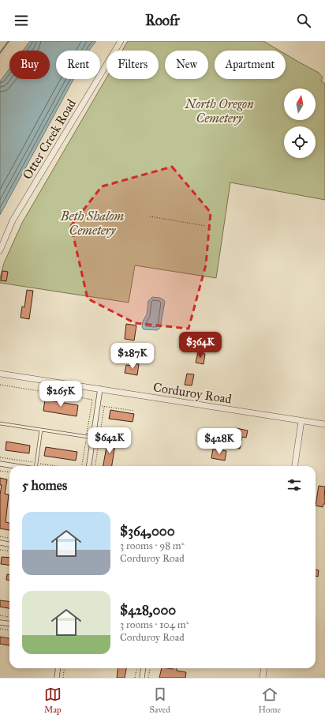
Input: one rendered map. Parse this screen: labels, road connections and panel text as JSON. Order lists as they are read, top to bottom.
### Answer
{
  "streets": {
    "street": ["Otter Creek Road", "Corduroy Road"]
  },
  "parks": ["North Oregon Cemetery", "Beth Shalom Cemetery"],
  "north": "top",
  "page": {
    "header": "Roofr",
    "chip": [
      "Buy",
      "Rent",
      "Filters",
      "New",
      "Apartment"
    ],
    "price": [
      "$364K",
      "$287K",
      "$265K",
      "$642K",
      "$428K"
    ],
    "heading": "5 homes",
    "list": [
      {
        "name": "$364,000",
        "note": "3 rooms · 98 m² · Corduroy Road"
      },
      {
        "name": "$428,000",
        "note": "3 rooms · 104 m² · Corduroy Road"
      }
    ],
    "tabs": ["Map", "Saved", "Home"]
  }
}
